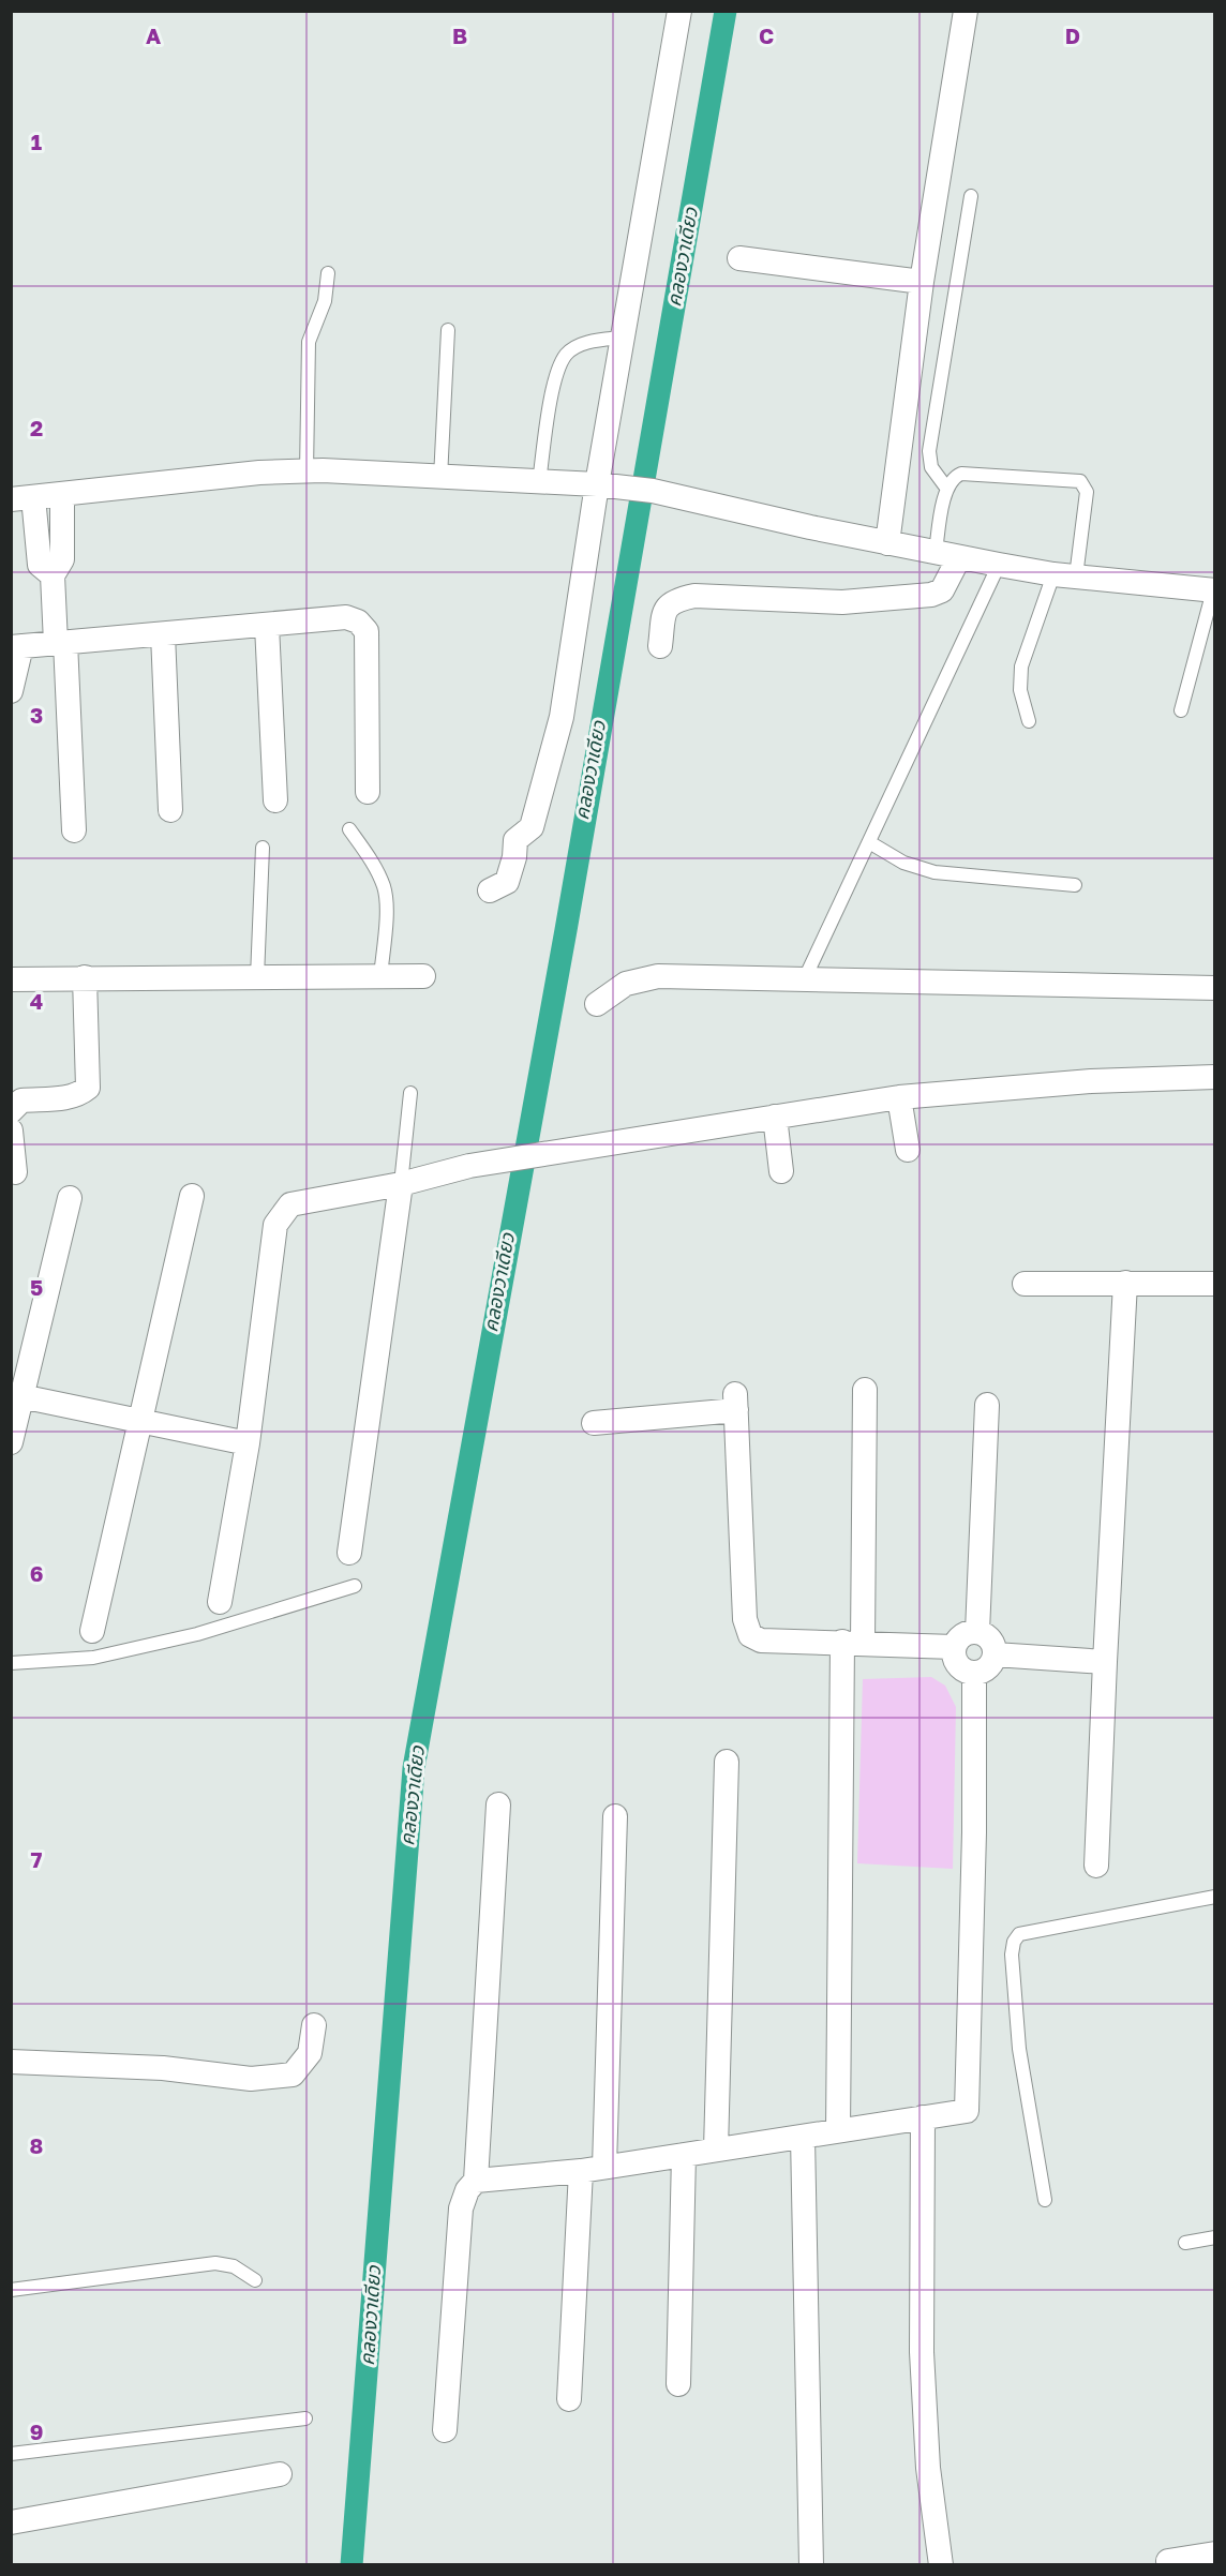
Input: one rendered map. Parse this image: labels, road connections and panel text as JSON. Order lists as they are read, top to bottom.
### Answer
{
  "water": ["คลองวาเดียว"],
  "grid": {
    "columns": [
      "A",
      "B",
      "C",
      "D"
    ],
    "rows": [
      "1",
      "2",
      "3",
      "4",
      "5",
      "6",
      "7",
      "8",
      "9"
    ]
  }
}
